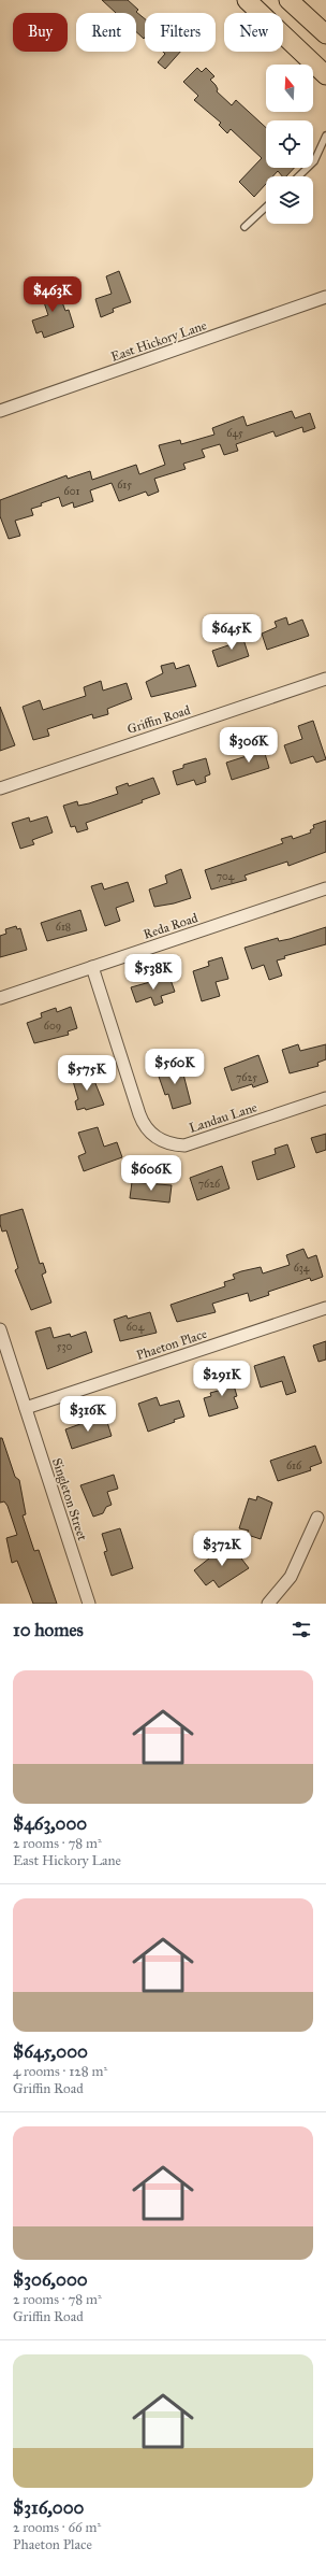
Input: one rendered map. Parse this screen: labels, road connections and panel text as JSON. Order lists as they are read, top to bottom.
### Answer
{
  "streets": {
    "street": [
      "East Hickory Lane",
      "Griffin Road",
      "Reda Road",
      "Landau Lane",
      "Phaeton Place",
      "Singleton Street"
    ]
  },
  "crossings": [
    ["Reda Road", "Landau Lane"],
    ["Phaeton Place", "Singleton Street"]
  ],
  "house_numbers": [
    "645",
    "615",
    "601",
    "704",
    "618",
    "609",
    "7625",
    "7626",
    "634",
    "604",
    "530",
    "616"
  ],
  "north": "top",
  "page": {
    "chip": [
      "Buy",
      "Rent",
      "Filters",
      "New"
    ],
    "price": [
      "$463K",
      "$645K",
      "$306K",
      "$538K",
      "$560K",
      "$575K",
      "$606K",
      "$291K",
      "$316K",
      "$372K"
    ],
    "heading": "10 homes",
    "list": [
      {
        "name": "$463,000",
        "note": "2 rooms · 78 m² · East Hickory Lane"
      },
      {
        "name": "$645,000",
        "note": "4 rooms · 128 m² · Griffin Road"
      },
      {
        "name": "$306,000",
        "note": "2 rooms · 78 m² · Griffin Road"
      },
      {
        "name": "$316,000",
        "note": "2 rooms · 66 m² · Phaeton Place"
      }
    ]
  }
}
